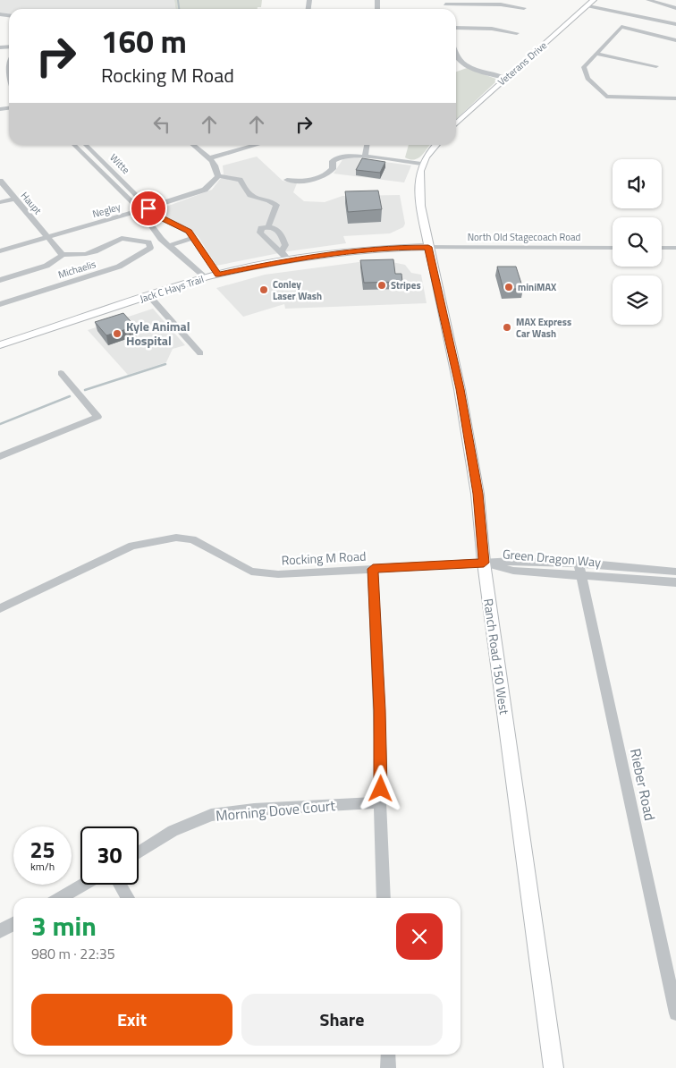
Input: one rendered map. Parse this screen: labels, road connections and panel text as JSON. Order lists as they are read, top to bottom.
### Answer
{
  "streets": {
    "main road": ["Veterans Drive", "Jack C Hays Trail", "Ranch Road 150 West"],
    "street": [
      "Witte",
      "Haupt",
      "Negley",
      "North Old Stagecoach Road",
      "Michaelis",
      "Rocking M Road",
      "Green Dragon Way",
      "Rieber Road",
      "Morning Dove Court"
    ]
  },
  "crossings": [
    ["Witte", "Negley"],
    ["Witte", "Michaelis"],
    ["Witte", "Jack C Hays Trail"],
    ["Haupt", "Negley"],
    ["Haupt", "Michaelis"],
    ["North Old Stagecoach Road", "Jack C Hays Trail"],
    ["North Old Stagecoach Road", "Ranch Road 150 West"],
    ["Jack C Hays Trail", "Ranch Road 150 West"],
    ["Rocking M Road", "Green Dragon Way"],
    ["Rocking M Road", "Ranch Road 150 West"],
    ["Green Dragon Way", "Ranch Road 150 West"],
    ["Green Dragon Way", "Rieber Road"]
  ],
  "places": [
    "Stripes",
    "miniMAX",
    "Conley Laser Wash",
    "MAX Express Car Wash",
    "Kyle Animal Hospital"
  ],
  "page": {
    "turn": ["160 m", "Rocking M Road"],
    "speed": "25 km/h",
    "limit": "30",
    "heading": ["3 min", "980 m · 22:35"],
    "buttons": ["Exit", "Share"]
  }
}
